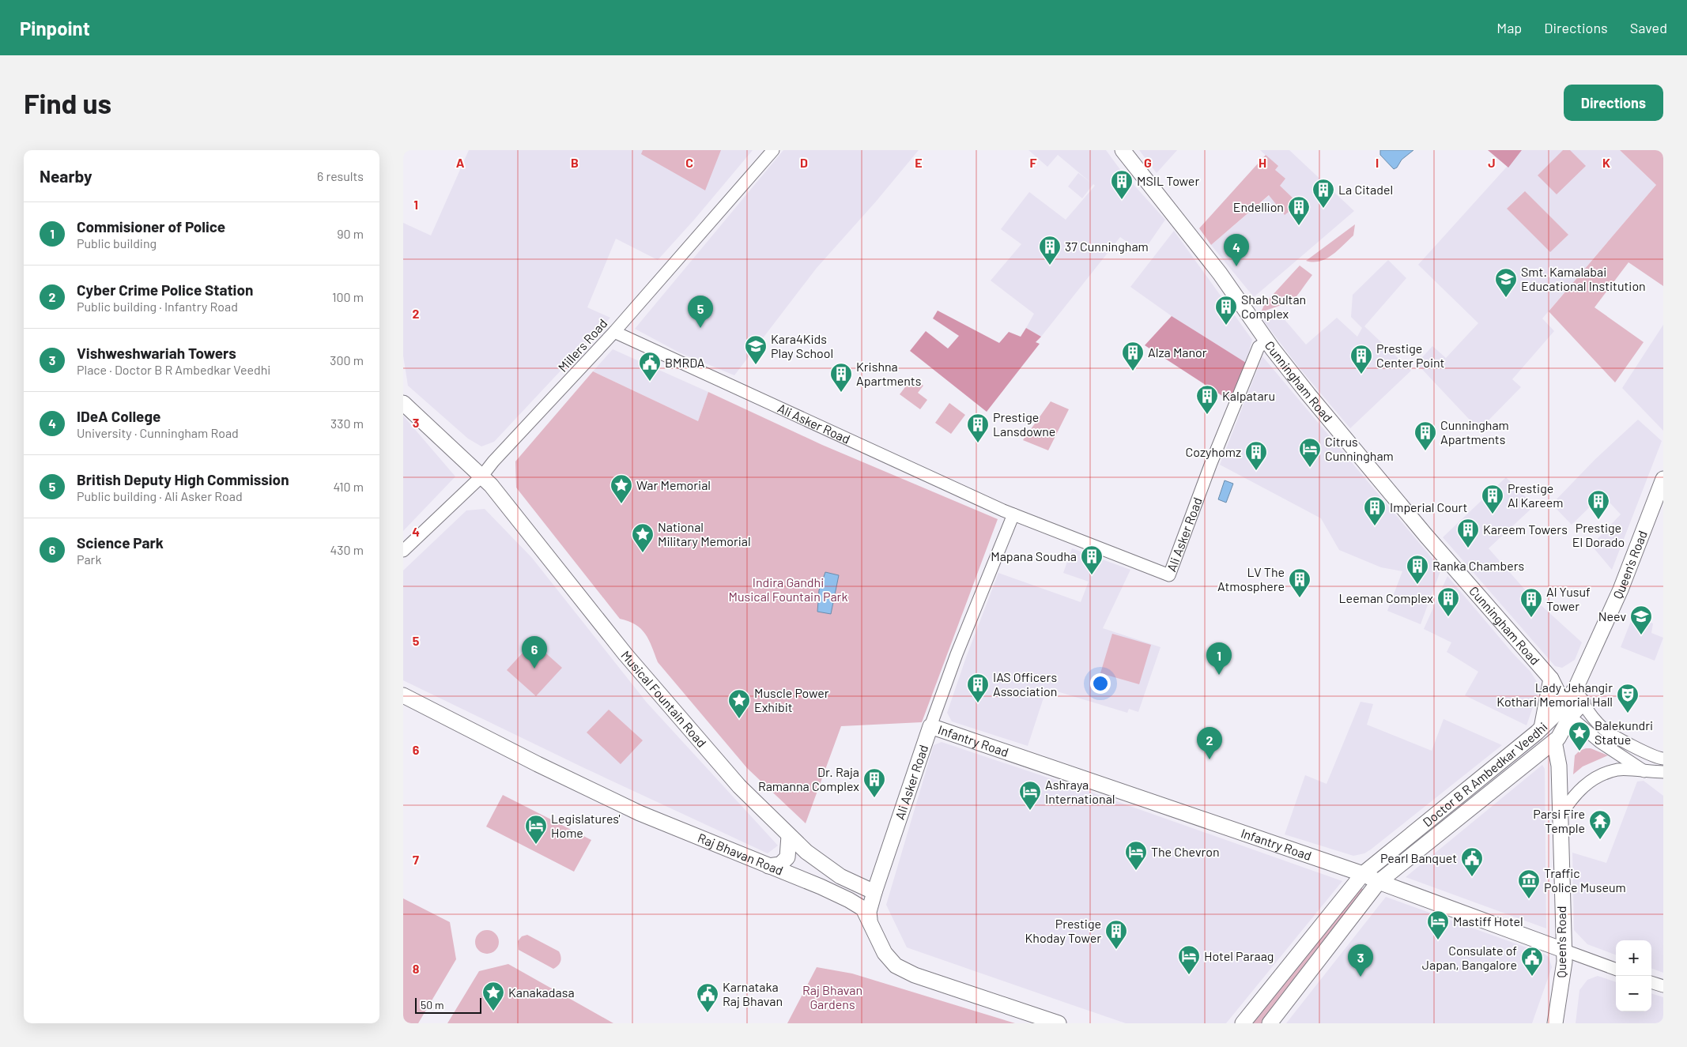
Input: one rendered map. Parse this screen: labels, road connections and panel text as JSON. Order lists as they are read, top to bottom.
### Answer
{
  "streets": {
    "main road": [
      "Cunningham Road",
      "Ali Asker Road",
      "Queen's Road",
      "Musical Fountain Road",
      "Infantry Road",
      "Doctor B R Ambedkar Veedhi",
      "Raj Bhavan Road"
    ],
    "street": ["Millers Road"]
  },
  "crossings": [
    ["Millers Road", "Ali Asker Road"],
    ["Millers Road", "Musical Fountain Road"],
    ["Cunningham Road", "Ali Asker Road"],
    ["Cunningham Road", "Doctor B R Ambedkar Veedhi"],
    ["Ali Asker Road", "Musical Fountain Road"],
    ["Ali Asker Road", "Infantry Road"],
    ["Ali Asker Road", "Raj Bhavan Road"],
    ["Queen's Road", "Infantry Road"],
    ["Queen's Road", "Doctor B R Ambedkar Veedhi"],
    ["Infantry Road", "Doctor B R Ambedkar Veedhi"]
  ],
  "parks": ["Indira Gandhi Musical Fountain Park", "Raj Bhavan Gardens"],
  "places": {
    "building": [
      "MSIL Tower",
      "La Citadel",
      "Endellion",
      "37 Cunningham",
      "Shah Sultan Complex",
      "Alza Manor",
      "Prestige Center Point",
      "Krishna Apartments",
      "Kalpataru",
      "Prestige Lansdowne",
      "Cunningham Apartments",
      "Cozyhomz",
      "Prestige Al Kareem",
      "Prestige El Dorado",
      "Imperial Court",
      "Kareem Towers",
      "Mapana Soudha",
      "Ranka Chambers",
      "LV The Atmosphere",
      "Leeman Complex",
      "Al Yusuf Tower",
      "IAS Officers Association",
      "Dr. Raja Ramanna Complex",
      "Prestige Khoday Tower"
    ],
    "school or university": ["Smt. Kamalabai Educational Institution", "Kara4Kids Play School", "Neev"],
    "public building": [
      "BMRDA",
      "Pearl Banquet",
      "Consulate of Japan, Bangalore",
      "Karnataka Raj Bhavan"
    ],
    "hotel": [
      "Citrus Cunningham",
      "Ashraya International",
      "Legislatures' Home",
      "The Chevron",
      "Mastiff Hotel",
      "Hotel Paraag"
    ],
    "place": [
      "War Memorial",
      "National Military Memorial",
      "Muscle Power Exhibit",
      "Balekundri Statue",
      "Kanakadasa"
    ],
    "theatre": ["Lady Jehangir Kothari Memorial Hall"],
    "temple": ["Parsi Fire Temple"],
    "museum": ["Traffic Police Museum"]
  },
  "scale_bar": "50 m",
  "page": {
    "header": "Pinpoint",
    "nav": ["Map", "Directions", "Saved"],
    "buttons": "Directions",
    "title": "Find us",
    "heading": ["Nearby", "6 results"],
    "list": [
      {
        "mark": "1",
        "name": "Commisioner of Police",
        "note": "Public building",
        "value": "90 m"
      },
      {
        "mark": "2",
        "name": "Cyber Crime Police Station",
        "note": "Public building · Infantry Road",
        "value": "100 m"
      },
      {
        "mark": "3",
        "name": "Vishweshwariah Towers",
        "note": "Place · Doctor B R Ambedkar Veedhi",
        "value": "300 m"
      },
      {
        "mark": "4",
        "name": "IDeA College",
        "note": "University · Cunningham Road",
        "value": "330 m"
      },
      {
        "mark": "5",
        "name": "British Deputy High Commission",
        "note": "Public building · Ali Asker Road",
        "value": "410 m"
      },
      {
        "mark": "6",
        "name": "Science Park",
        "note": "Park",
        "value": "430 m"
      }
    ],
    "pins": [
      "4",
      "5",
      "6",
      "1",
      "2",
      "3"
    ],
    "map_buttons": ["+", "−"],
    "scale": "50 m"
  },
  "grid": {
    "columns": [
      "A",
      "B",
      "C",
      "D",
      "E",
      "F",
      "G",
      "H",
      "I",
      "J",
      "K"
    ],
    "rows": [
      "1",
      "2",
      "3",
      "4",
      "5",
      "6",
      "7",
      "8"
    ]
  }
}
